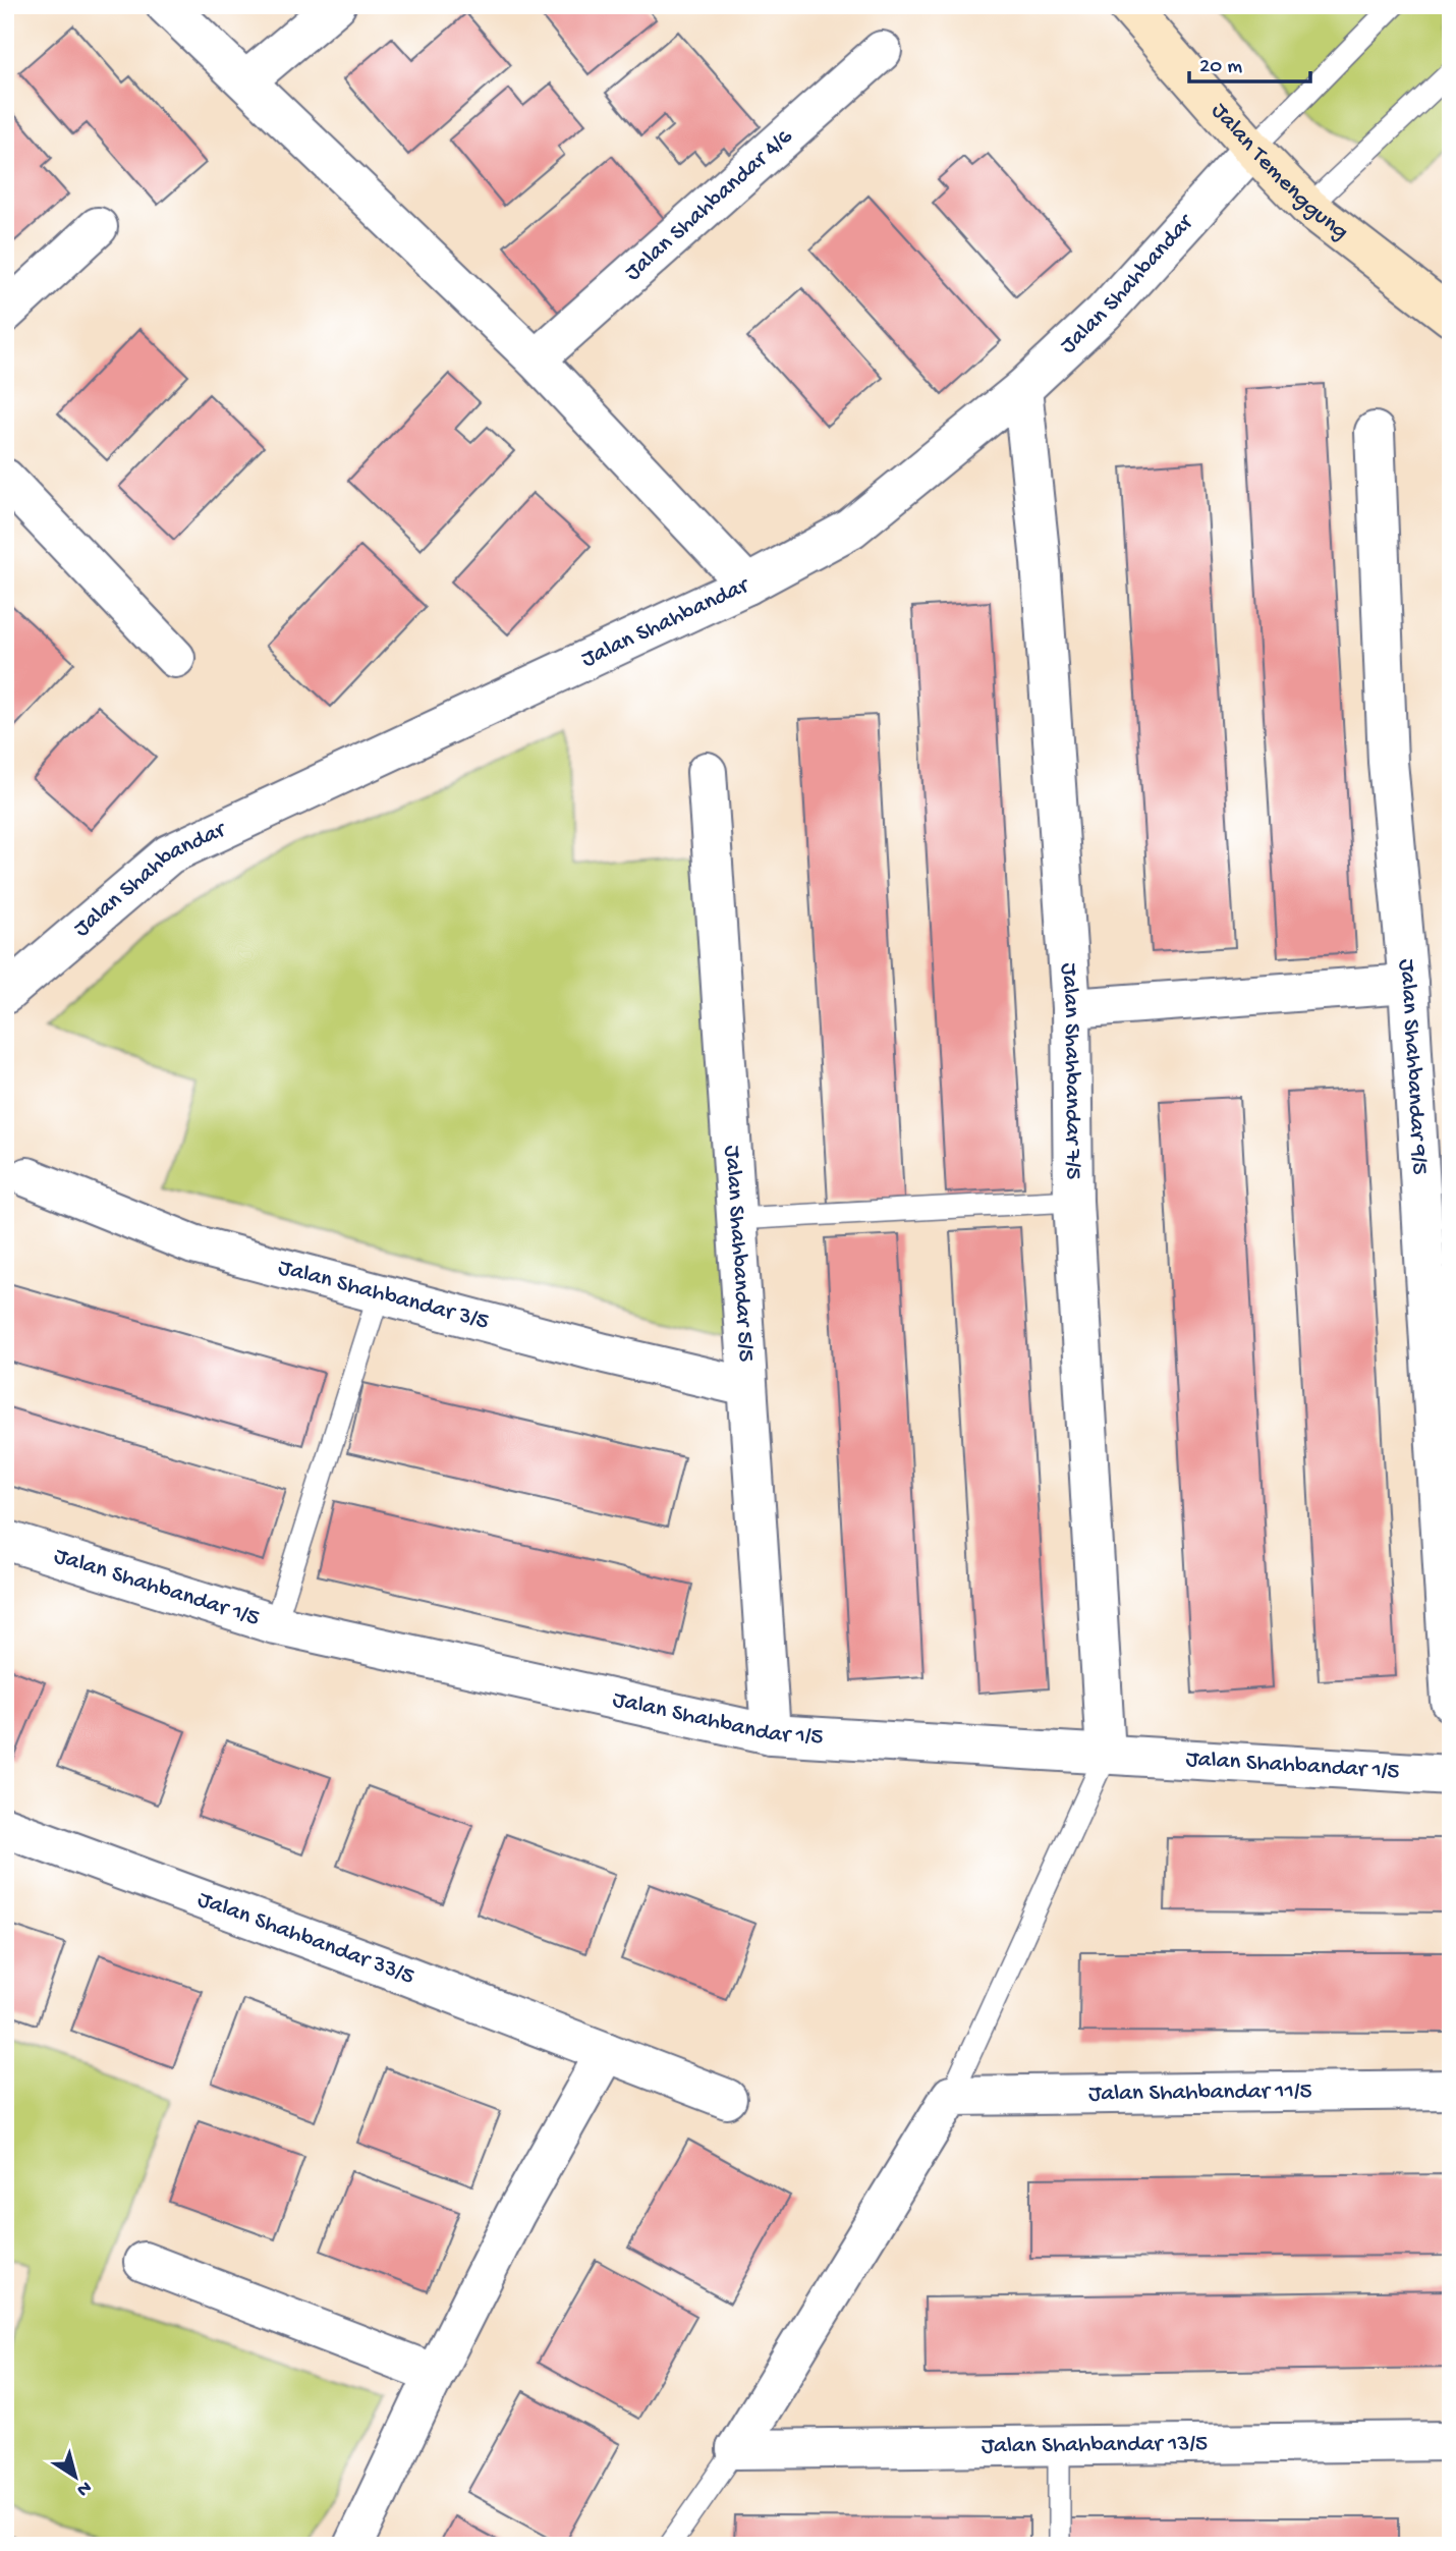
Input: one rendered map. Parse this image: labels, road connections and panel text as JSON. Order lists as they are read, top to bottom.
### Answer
{
  "streets": {
    "street": [
      "Jalan Temenggung",
      "Jalan Shahbandar 4/6",
      "Jalan Shahbandar",
      "Jalan Shahbandar 9/5",
      "Jalan Shahbandar 7/5",
      "Jalan Shahbandar 5/5",
      "Jalan Shahbandar 3/5",
      "Jalan Shahbandar 1/5",
      "Jalan Shahbandar 33/5",
      "Jalan Shahbandar 11/5",
      "Jalan Shahbandar 13/5"
    ]
  },
  "crossings": [
    ["Jalan Temenggung", "Jalan Shahbandar"],
    ["Jalan Shahbandar", "Jalan Shahbandar 7/5"],
    ["Jalan Shahbandar 7/5", "Jalan Shahbandar 1/5"],
    ["Jalan Shahbandar 5/5", "Jalan Shahbandar 3/5"],
    ["Jalan Shahbandar 5/5", "Jalan Shahbandar 1/5"]
  ],
  "scale_bar": "20 m",
  "north": "bottom right"
}
